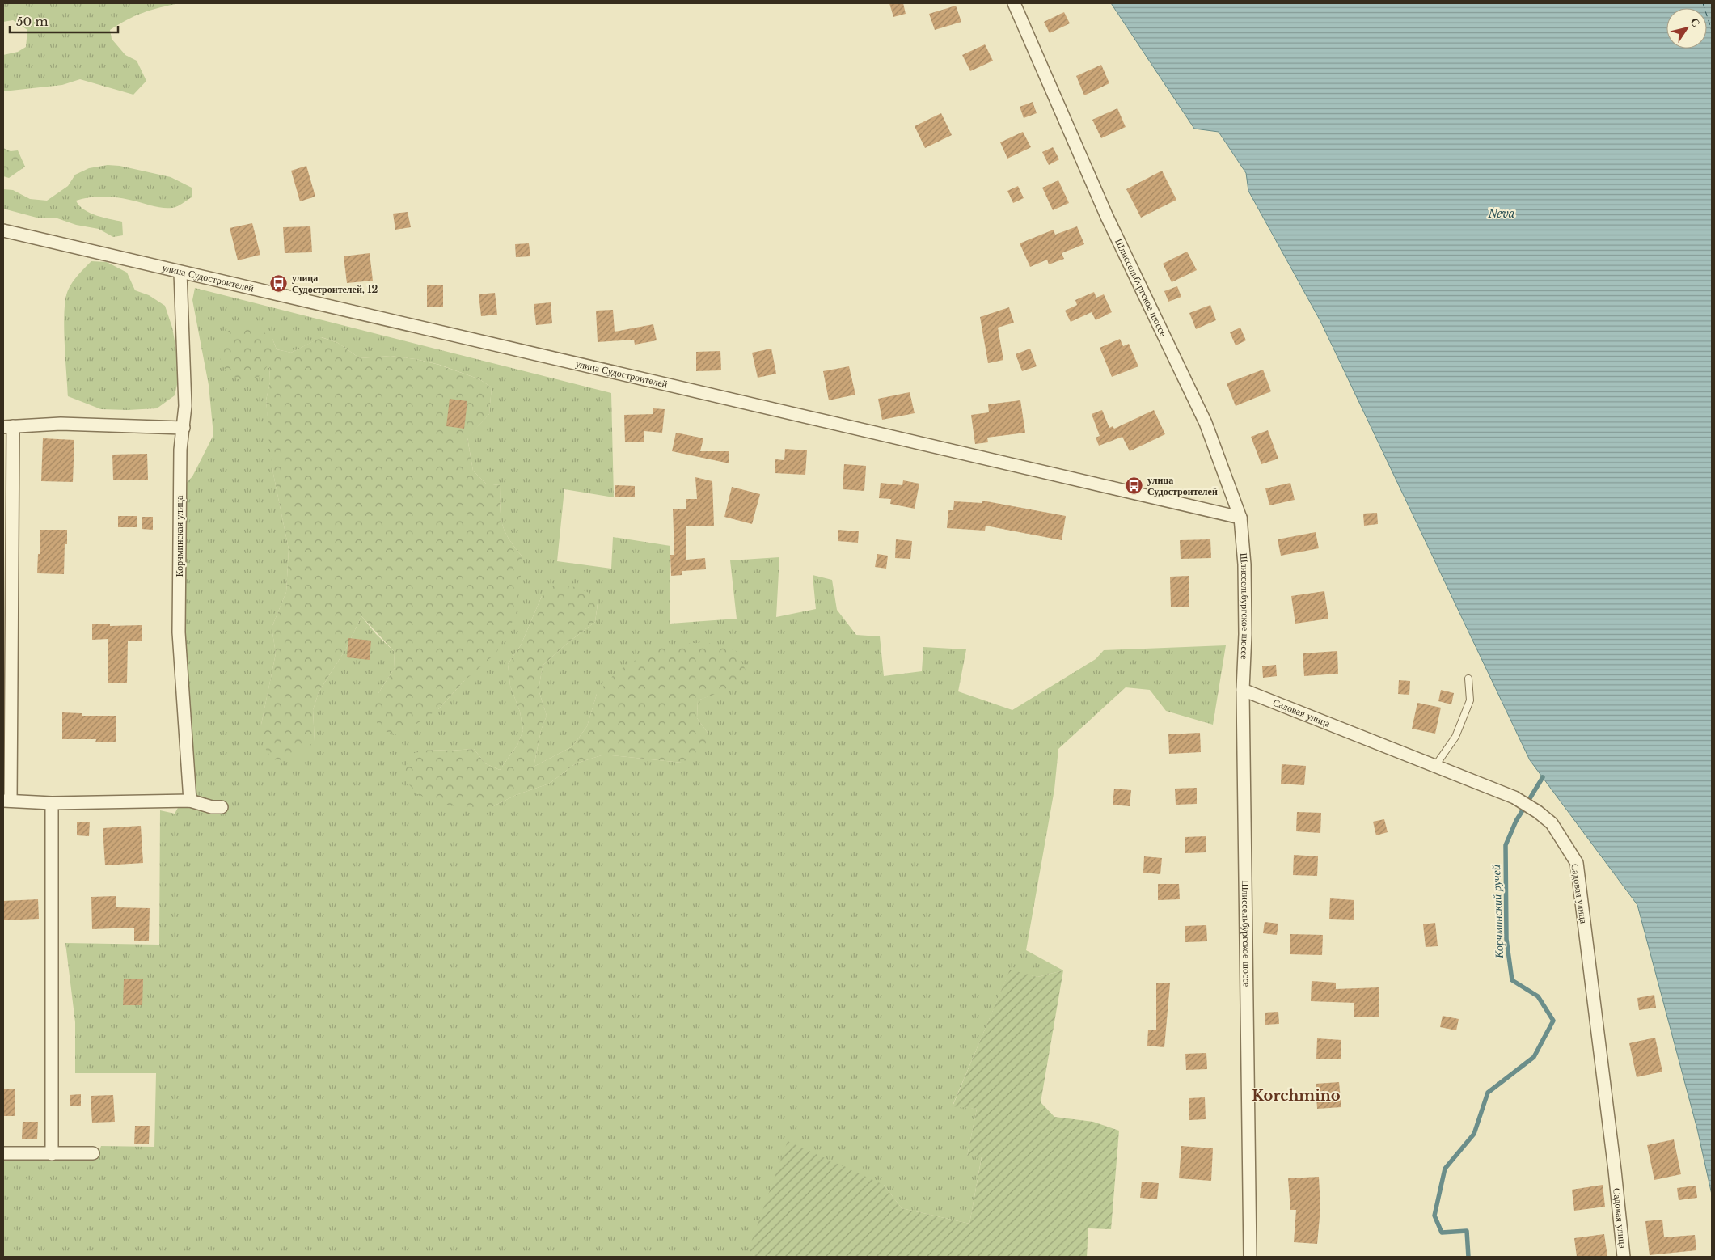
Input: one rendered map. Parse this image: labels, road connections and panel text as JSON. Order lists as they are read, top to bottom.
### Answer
{
  "streets": {
    "street": [
      "улица Судостроителей",
      "Шлиссельбургское шоссе",
      "Корчминская улица",
      "Садовая улица"
    ]
  },
  "crossings": [
    ["улица Судостроителей", "Шлиссельбургское шоссе"],
    ["улица Судостроителей", "Корчминская улица"],
    ["Шлиссельбургское шоссе", "Садовая улица"]
  ],
  "districts": ["Korchmino"],
  "water": ["Neva", "Корчминский ручей"],
  "places": {
    "bus stop": ["улица Судостроителей, 12", "улица Судостроителей"]
  },
  "scale_bar": "50 m",
  "north": "top right"
}
